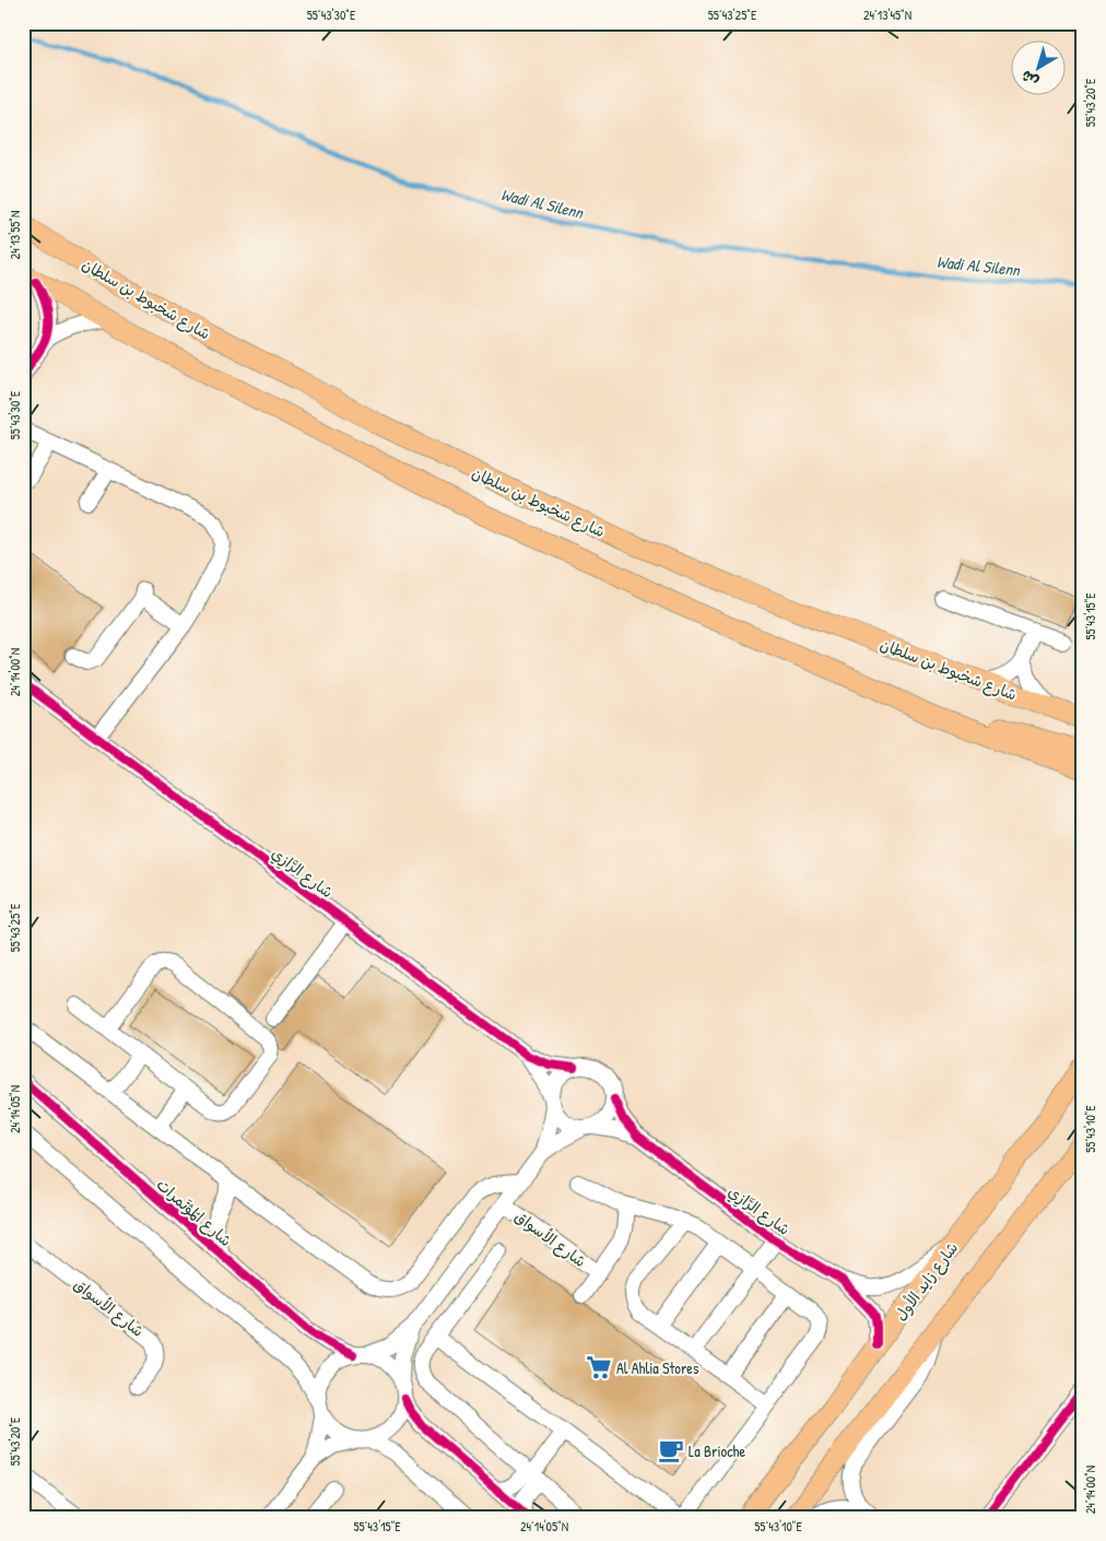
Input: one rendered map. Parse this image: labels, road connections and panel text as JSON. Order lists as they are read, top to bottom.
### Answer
{
  "streets": {
    "main road": ["شارع شخبوط بن سلطان", "شارع زايد الأول"],
    "street": ["شارع الرَّازِي", "شارع المُؤتَمرات", "شارع الأسواق"]
  },
  "crossings": [
    ["شارع الرَّازِي", "شارع الأسواق"],
    ["شارع الرَّازِي", "شارع زايد الأول"],
    ["شارع المُؤتَمرات", "شارع الأسواق"]
  ],
  "water": ["Wadi Al Silenn"],
  "places": {
    "supermarket": ["Al Ahlia Stores"],
    "cafe": ["La Brioche"]
  },
  "north": "bottom left",
  "coordinates": [
    "55°43'30\"E",
    "55°43'25\"E",
    "24°13'45\"N",
    "55°43'20\"E",
    "24°13'55\"N",
    "55°43'15\"E",
    "24°14'00\"N",
    "24°14'05\"N",
    "55°43'10\"E"
  ]
}
